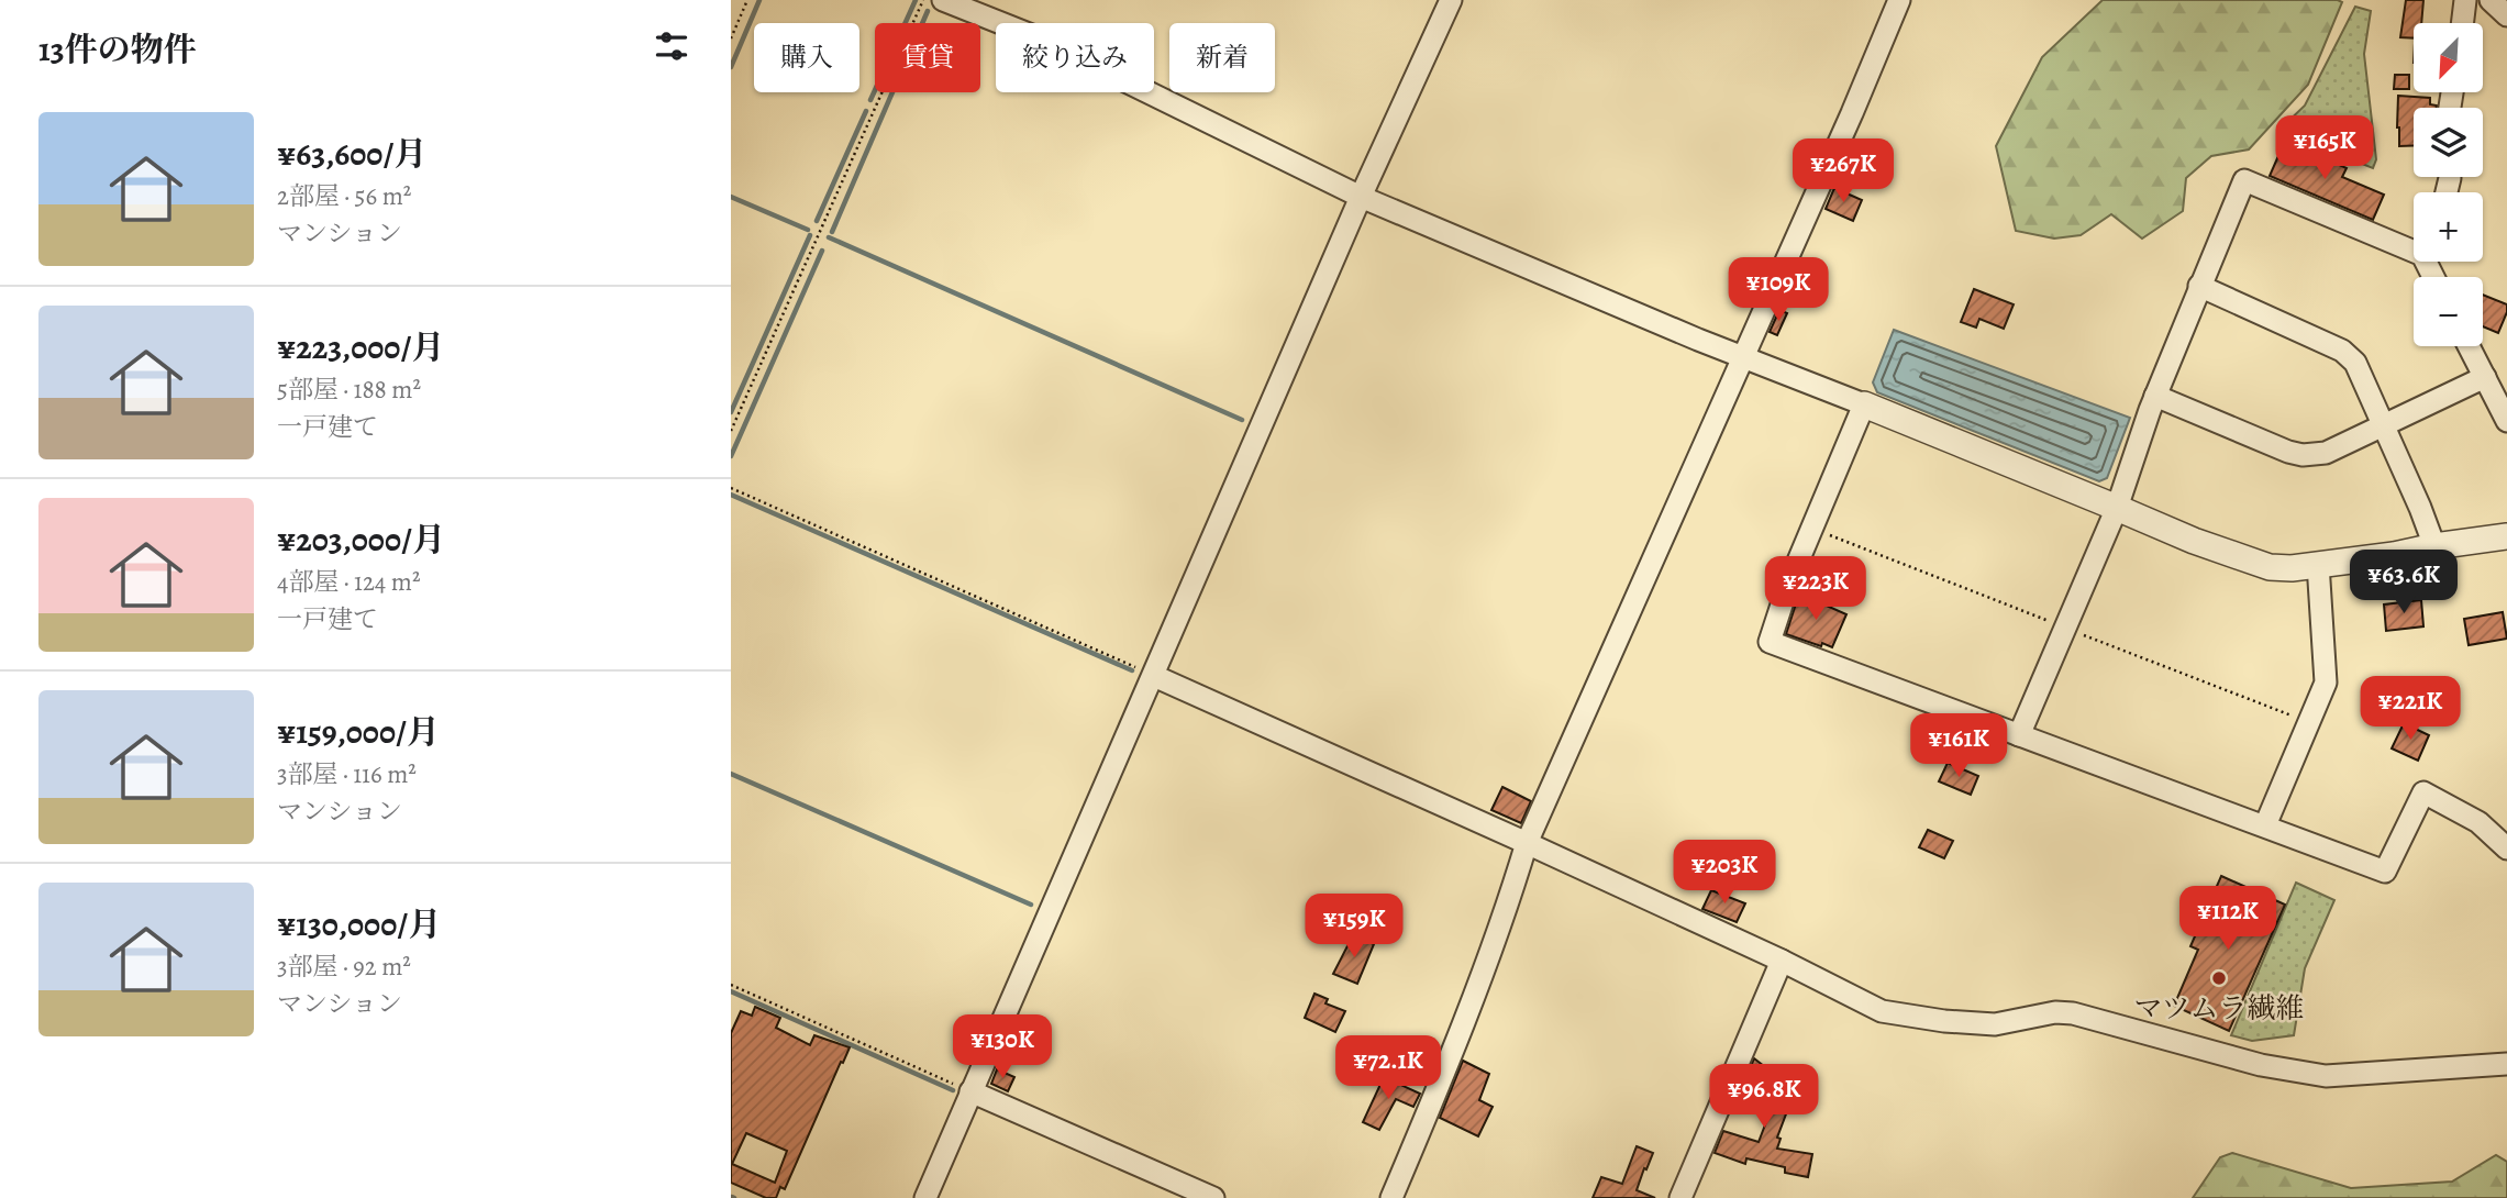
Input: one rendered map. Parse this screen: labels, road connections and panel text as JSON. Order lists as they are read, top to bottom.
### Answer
{
  "places": ["マツムラ繊維"],
  "north": "bottom left",
  "page": {
    "heading": "13件の物件",
    "map_buttons": ["+", "−"],
    "chip": [
      "購入",
      "賃貸",
      "絞り込み",
      "新着"
    ],
    "list": [
      {
        "name": "¥63,600/月",
        "note": "2部屋 · 56 m² · マンション"
      },
      {
        "name": "¥223,000/月",
        "note": "5部屋 · 188 m² · 一戸建て"
      },
      {
        "name": "¥203,000/月",
        "note": "4部屋 · 124 m² · 一戸建て"
      },
      {
        "name": "¥159,000/月",
        "note": "3部屋 · 116 m² · マンション"
      },
      {
        "name": "¥130,000/月",
        "note": "3部屋 · 92 m² · マンション"
      }
    ],
    "price": [
      "¥165K",
      "¥267K",
      "¥109K",
      "¥63.6K",
      "¥223K",
      "¥221K",
      "¥161K",
      "¥203K",
      "¥112K",
      "¥159K",
      "¥130K",
      "¥72.1K",
      "¥96.8K"
    ]
  }
}
